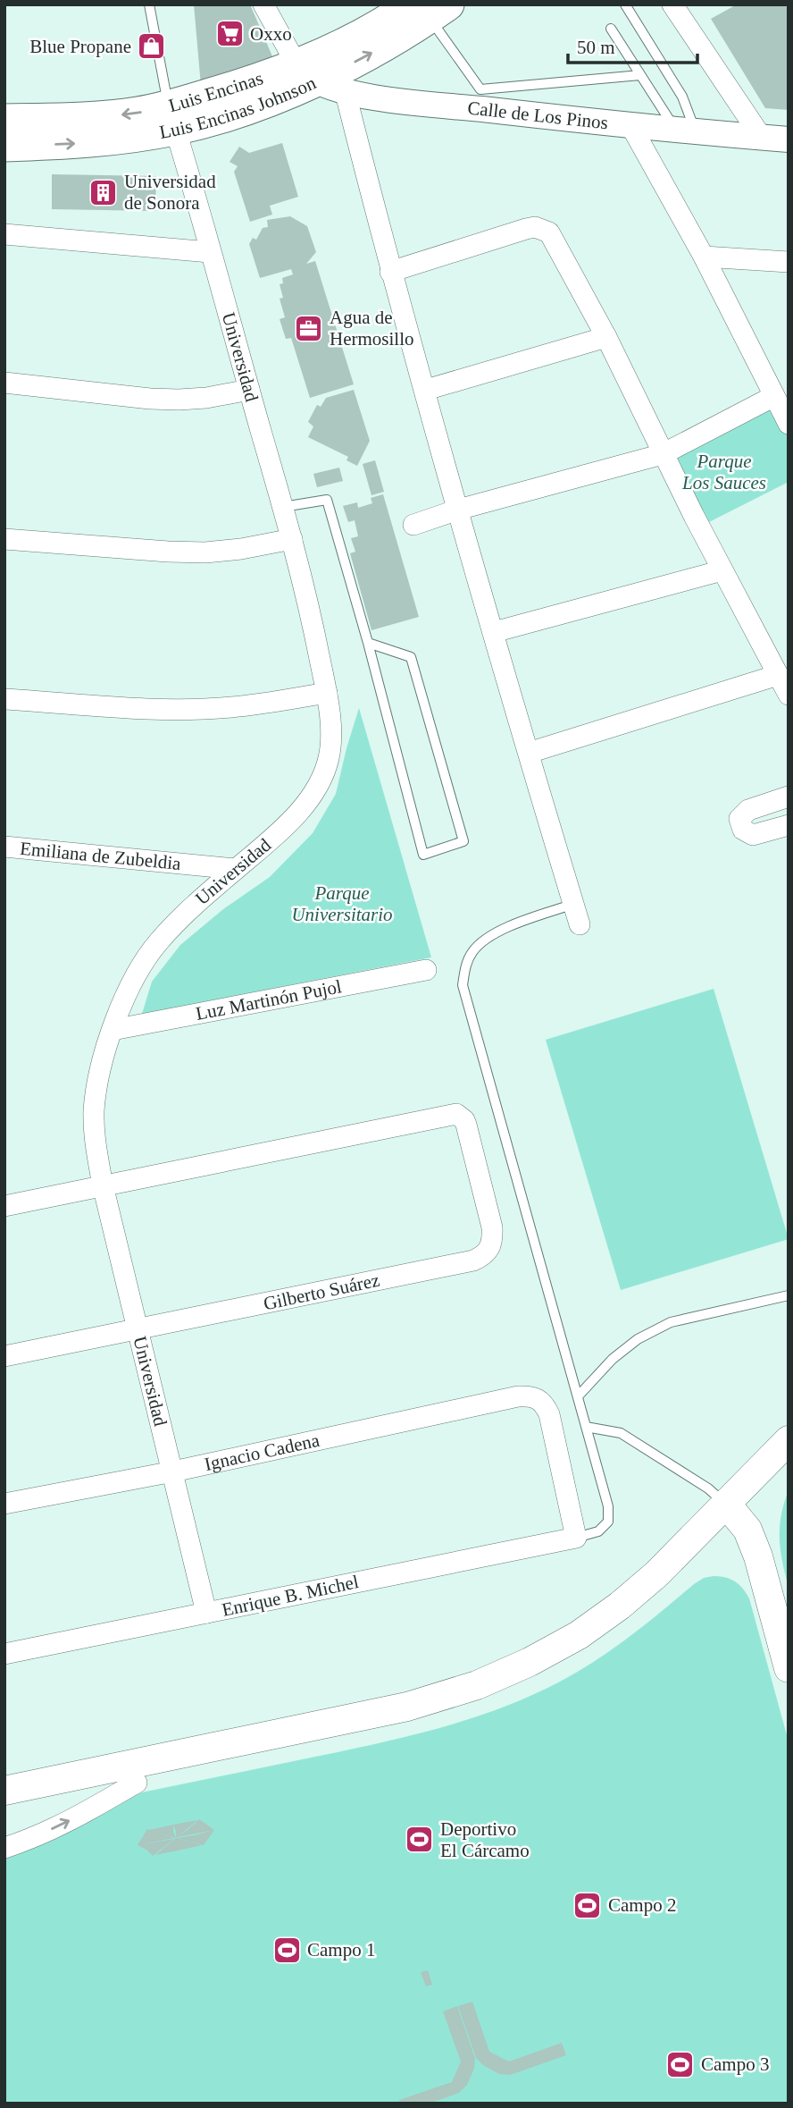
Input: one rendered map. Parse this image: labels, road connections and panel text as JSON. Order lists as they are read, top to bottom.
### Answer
{
  "streets": {
    "main road": ["Luis Encinas", "Luis Encinas Johnson"],
    "street": [
      "Calle de Los Pinos",
      "Universidad",
      "Emiliana de Zubeldia",
      "Luz Martinón Pujol",
      "Gilberto Suárez",
      "Ignacio Cadena",
      "Enrique B. Michel"
    ]
  },
  "crossings": [
    ["Luis Encinas", "Luis Encinas Johnson"],
    ["Luis Encinas", "Universidad"],
    ["Luis Encinas Johnson", "Calle de Los Pinos"],
    ["Luis Encinas Johnson", "Universidad"],
    ["Universidad", "Emiliana de Zubeldia"],
    ["Universidad", "Luz Martinón Pujol"],
    ["Universidad", "Gilberto Suárez"],
    ["Universidad", "Ignacio Cadena"],
    ["Universidad", "Enrique B. Michel"],
    ["Ignacio Cadena", "Enrique B. Michel"]
  ],
  "one_way": ["Luis Encinas", "Luis Encinas Johnson"],
  "parks": ["Parque Los Sauces", "Parque Universitario"],
  "places": {
    "supermarket": ["Oxxo"],
    "shop": ["Blue Propane"],
    "building": ["Universidad de Sonora"],
    "office": ["Agua de Hermosillo"],
    "sports": [
      "Deportivo El Cárcamo",
      "Campo 2",
      "Campo 1",
      "Campo 3"
    ]
  },
  "scale_bar": "50 m"
}
